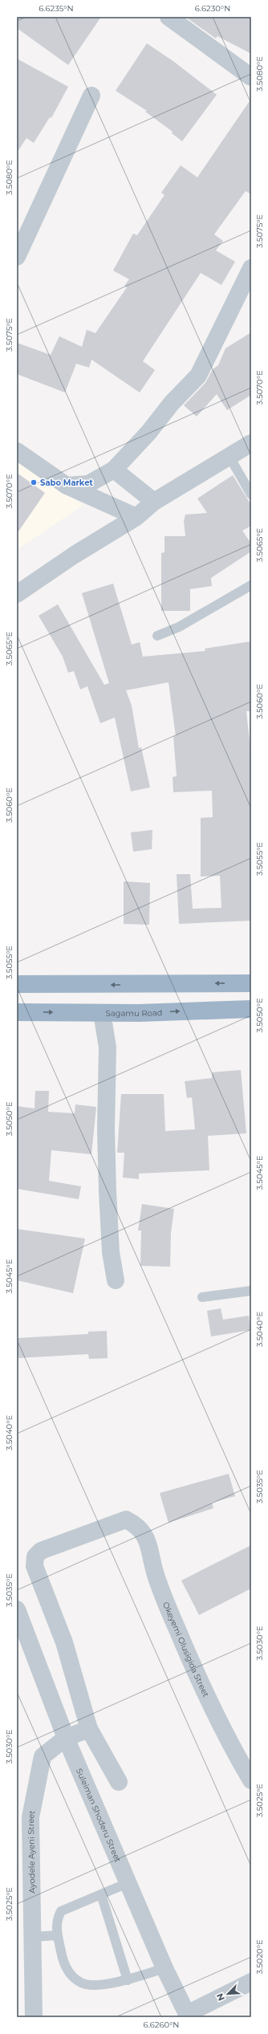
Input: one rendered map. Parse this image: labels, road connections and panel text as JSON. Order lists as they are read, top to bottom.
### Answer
{
  "streets": {
    "highway": ["Sagamu Road"],
    "street": ["Okeyemi Olusigida Street", "Suleiman Shoderu Street", "Ayodele Ayeni Street"]
  },
  "crossings": [
    ["Okeyemi Olusigida Street", "Ayodele Ayeni Street"],
    ["Suleiman Shoderu Street", "Ayodele Ayeni Street"]
  ],
  "places": ["Sabo Market"],
  "north": "bottom left",
  "coordinates": [
    "6.6235°N",
    "6.6230°N",
    "3.5080°E",
    "3.5075°E",
    "3.5070°E",
    "3.5065°E",
    "3.5060°E",
    "3.5055°E",
    "3.5050°E",
    "3.5045°E",
    "3.5040°E",
    "3.5035°E",
    "3.5030°E",
    "3.5025°E",
    "3.5020°E",
    "6.6260°N"
  ]
}
